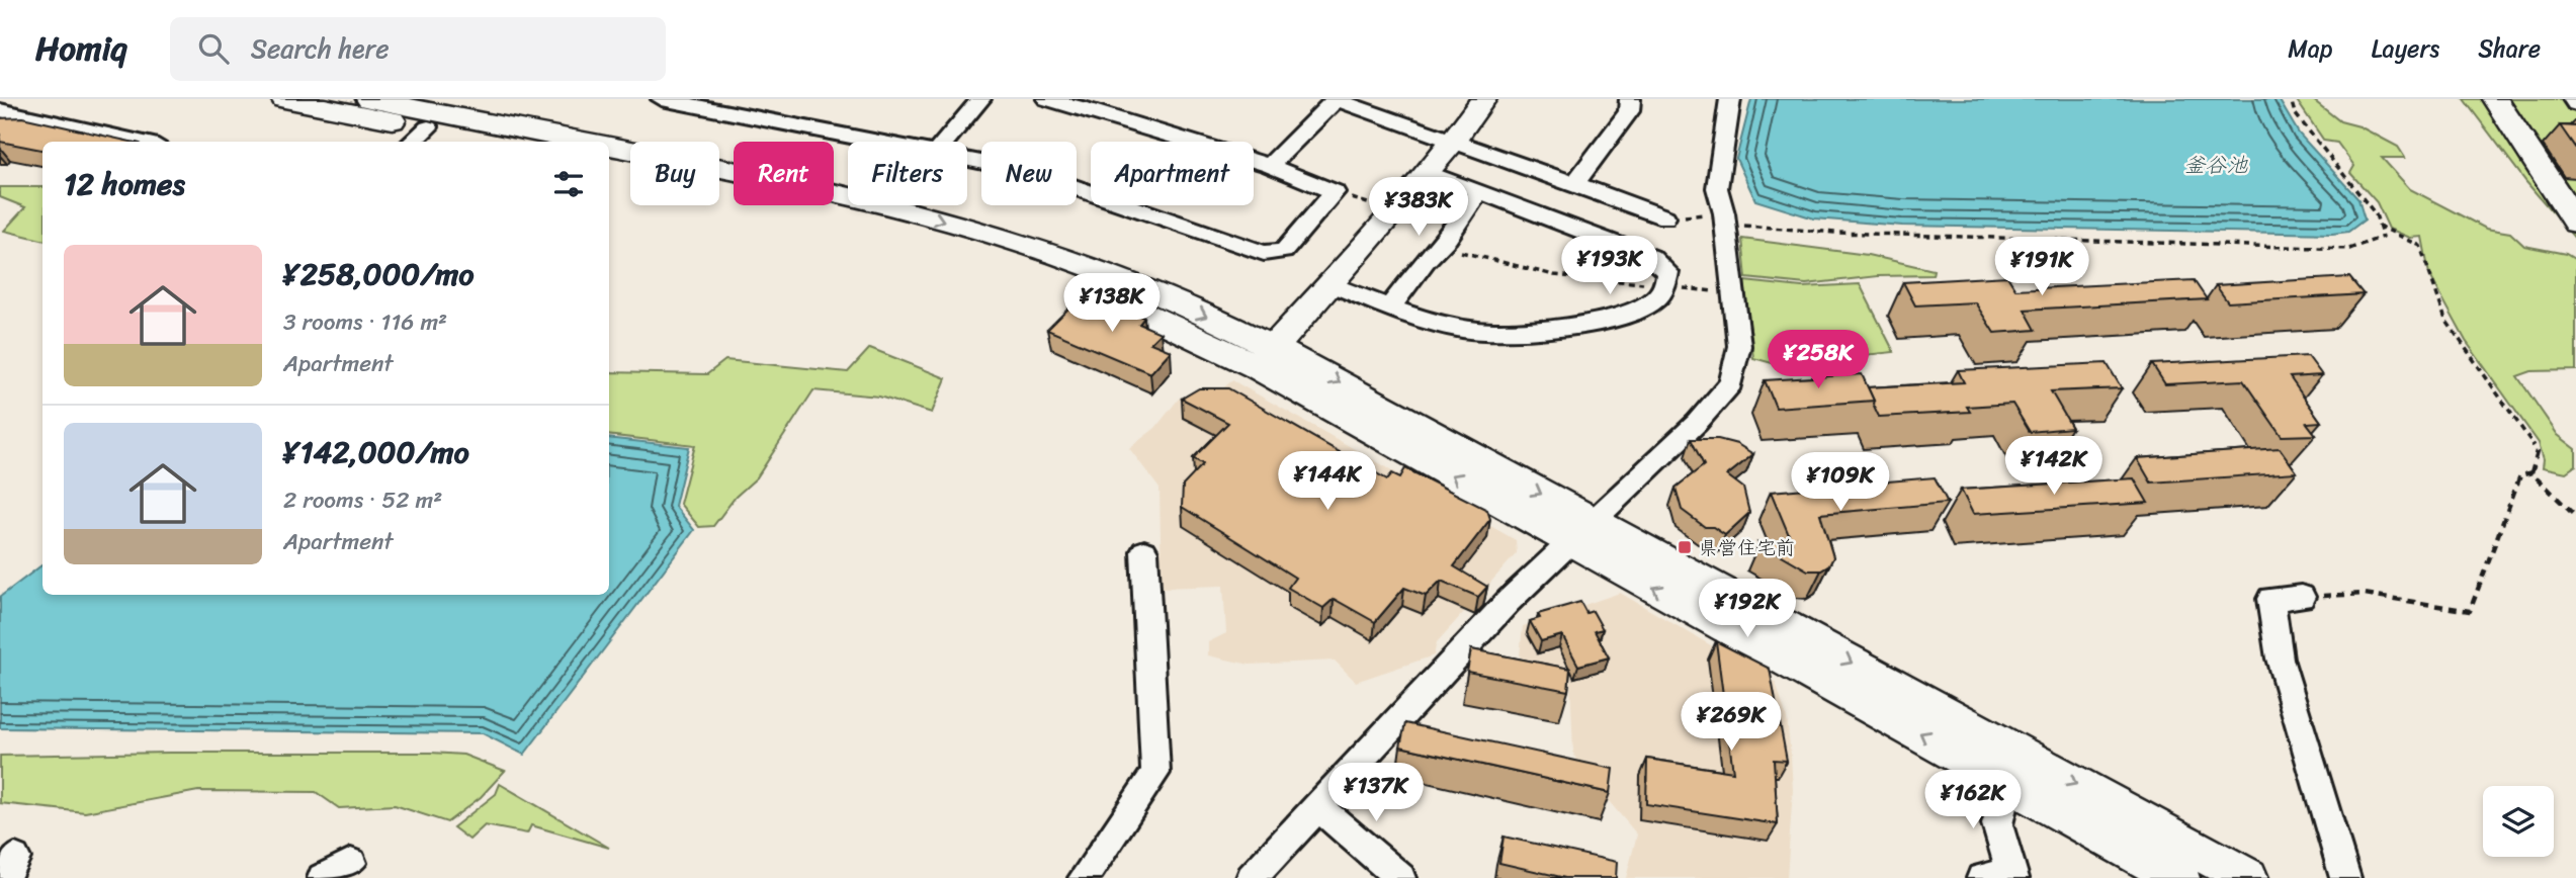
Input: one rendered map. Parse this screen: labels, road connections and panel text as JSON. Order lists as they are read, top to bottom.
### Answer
{
  "water": ["釜谷池"],
  "places": {
    "transit": ["県営住宅前"]
  },
  "page": {
    "header": "Homiq",
    "search": "Search here",
    "nav": ["Map", "Layers", "Share"],
    "chip": [
      "Buy",
      "Rent",
      "Filters",
      "New",
      "Apartment"
    ],
    "heading": "12 homes",
    "price": [
      "¥383K",
      "¥193K",
      "¥191K",
      "¥138K",
      "¥258K",
      "¥142K",
      "¥144K",
      "¥109K",
      "¥192K",
      "¥269K",
      "¥137K",
      "¥162K"
    ],
    "list": [
      {
        "name": "¥258,000/mo",
        "note": "3 rooms · 116 m² · Apartment"
      },
      {
        "name": "¥142,000/mo",
        "note": "2 rooms · 52 m² · Apartment"
      }
    ]
  }
}
